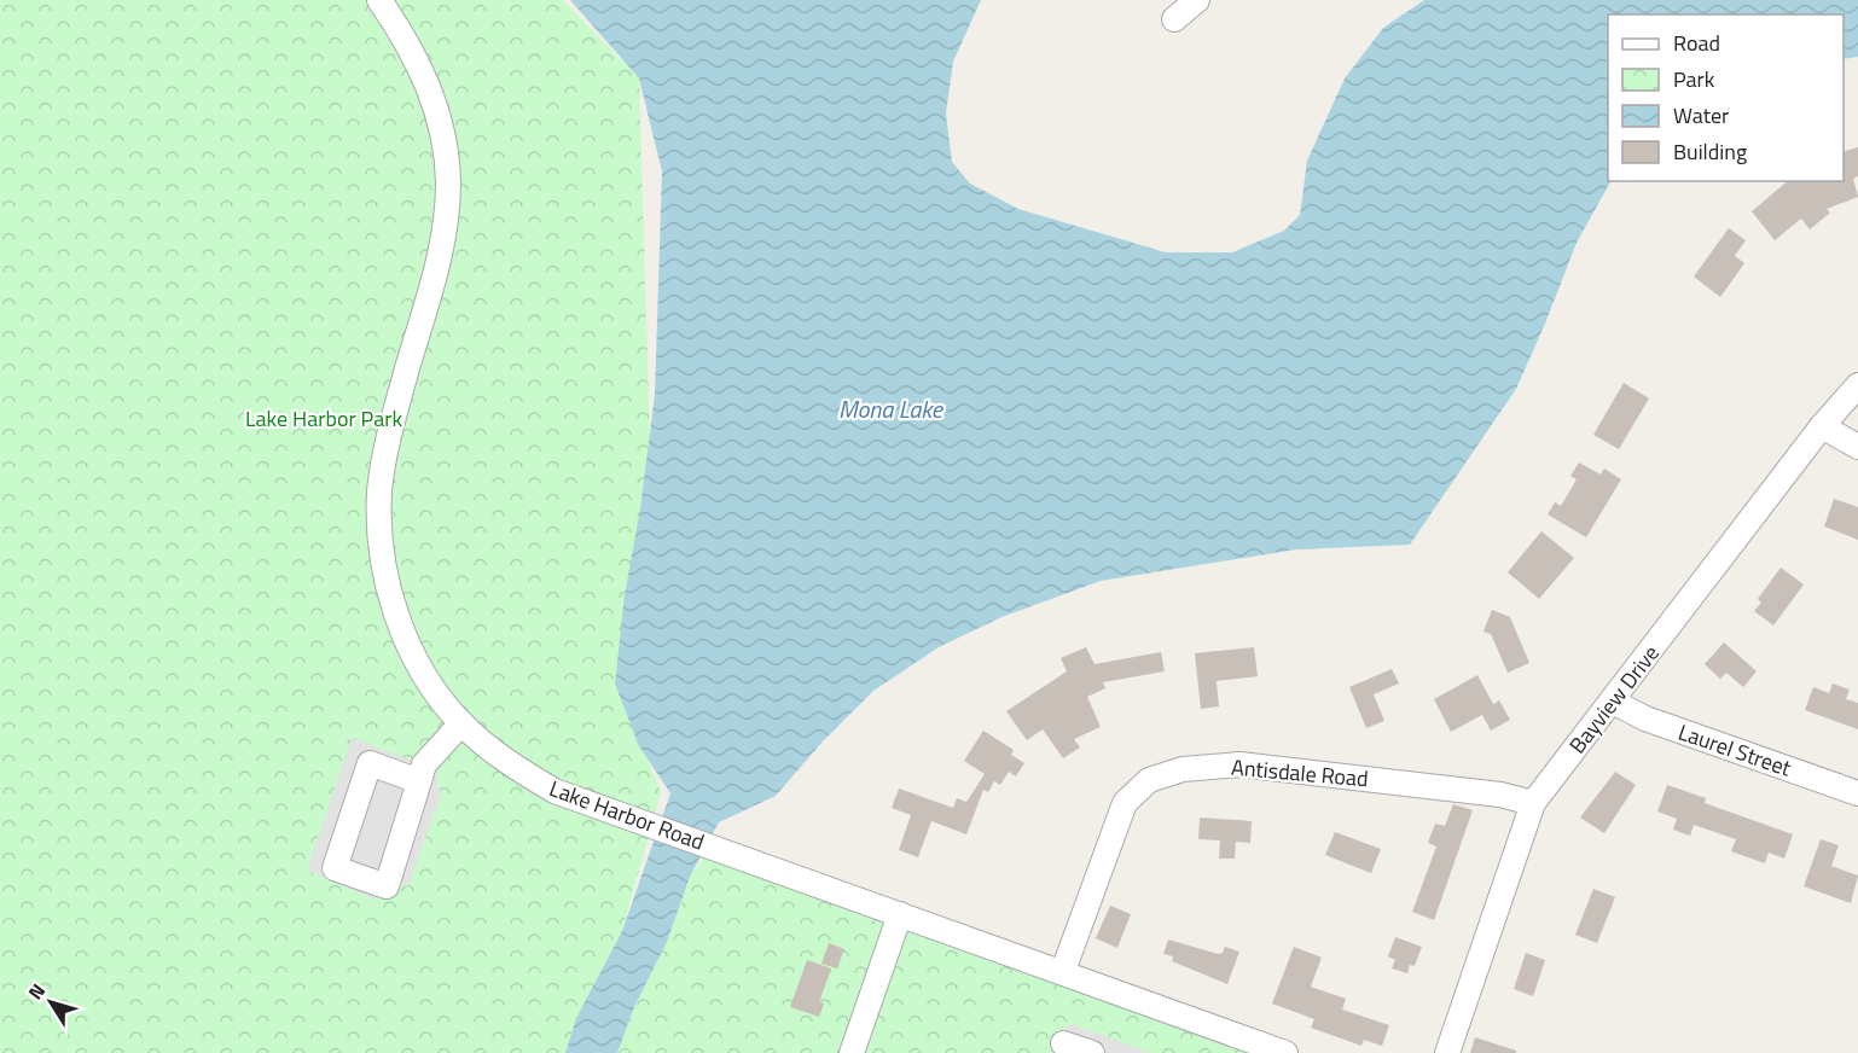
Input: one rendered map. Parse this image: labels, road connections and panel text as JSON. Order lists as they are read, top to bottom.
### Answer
{
  "streets": {
    "street": [
      "Bayview Drive",
      "Laurel Street",
      "Antisdale Road",
      "Lake Harbor Road"
    ]
  },
  "crossings": [
    ["Bayview Drive", "Laurel Street"],
    ["Bayview Drive", "Antisdale Road"],
    ["Antisdale Road", "Lake Harbor Road"]
  ],
  "water": ["Mona Lake"],
  "parks": ["Lake Harbor Park"],
  "legend": [
    "Road",
    "Park",
    "Water",
    "Building"
  ],
  "north": "top left"
}
